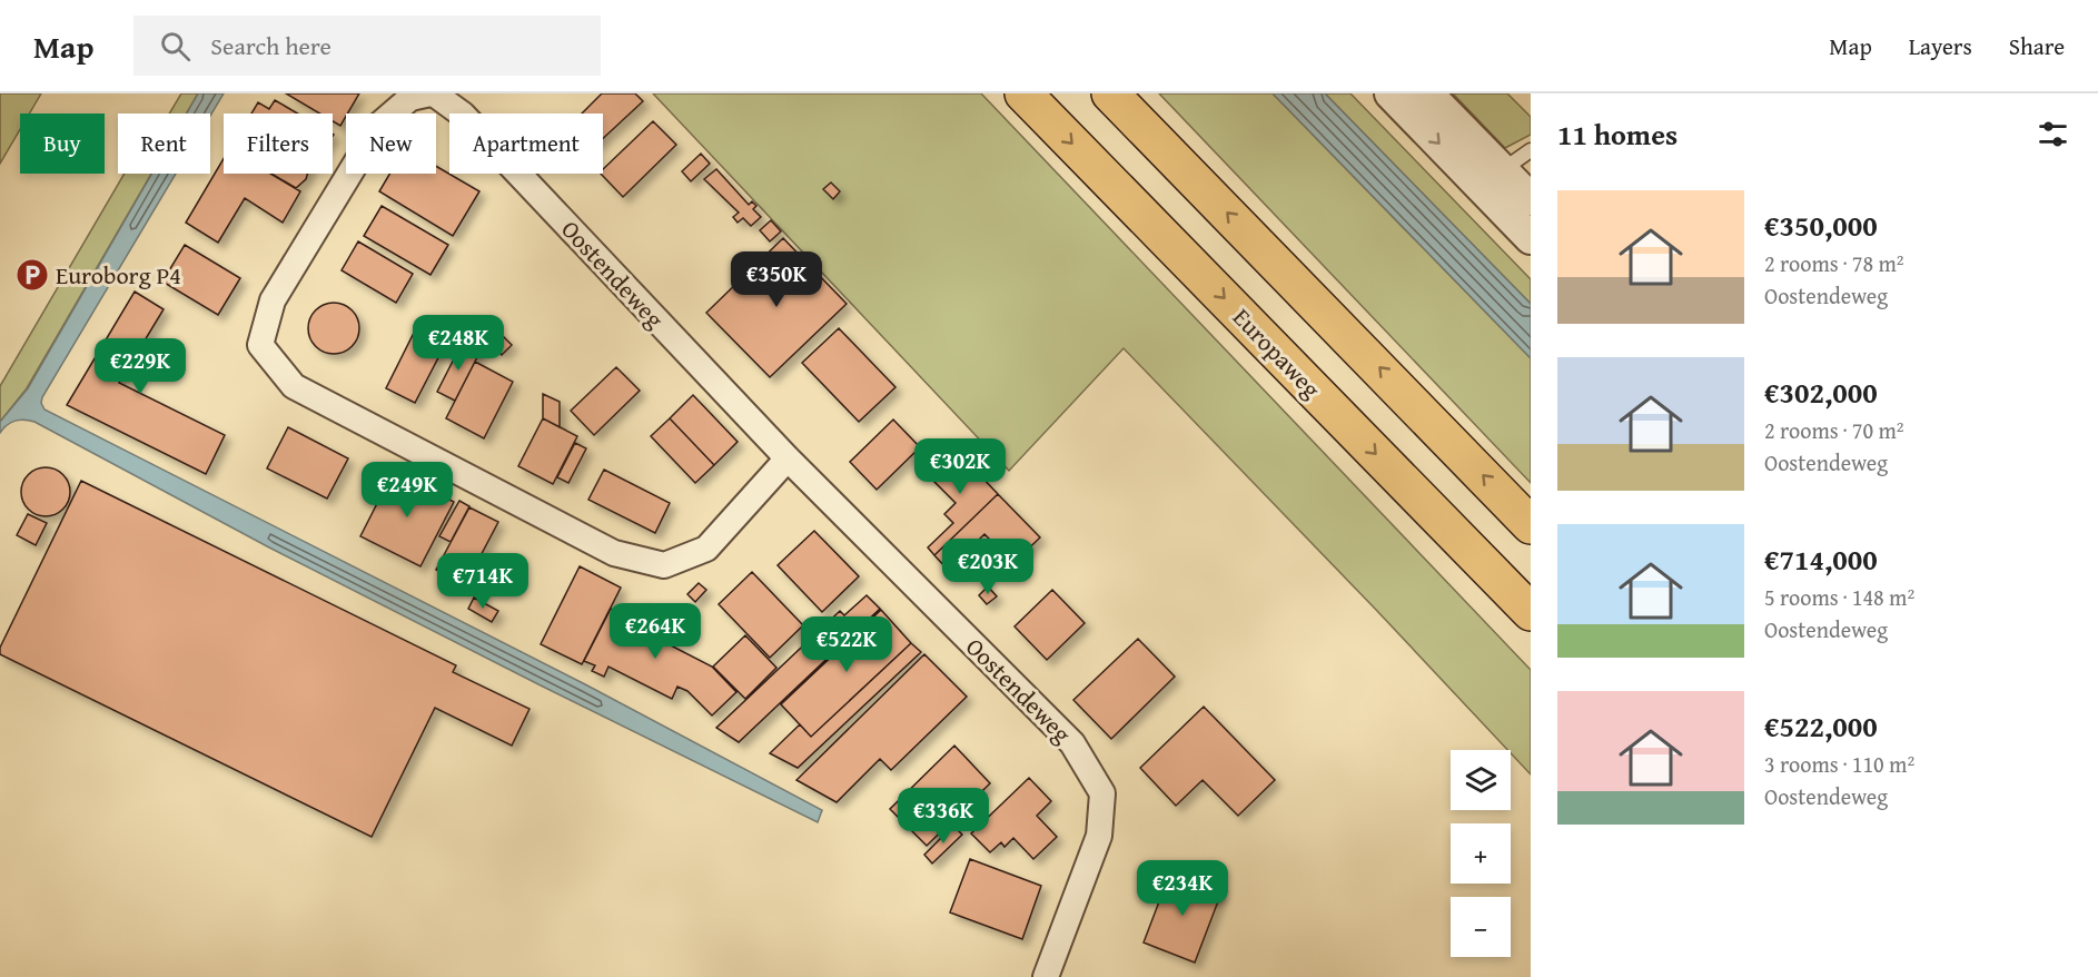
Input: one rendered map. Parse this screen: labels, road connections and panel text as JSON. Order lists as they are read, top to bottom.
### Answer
{
  "streets": {
    "highway": ["Europaweg"],
    "street": ["Oostendeweg"]
  },
  "places": {
    "parking": ["Euroborg P4"]
  },
  "page": {
    "header": "Map",
    "search": "Search here",
    "nav": ["Map", "Layers", "Share"],
    "heading": "11 homes",
    "chip": [
      "Buy",
      "Rent",
      "Filters",
      "New",
      "Apartment"
    ],
    "list": [
      {
        "name": "€350,000",
        "note": "2 rooms · 78 m² · Oostendeweg"
      },
      {
        "name": "€302,000",
        "note": "2 rooms · 70 m² · Oostendeweg"
      },
      {
        "name": "€714,000",
        "note": "5 rooms · 148 m² · Oostendeweg"
      },
      {
        "name": "€522,000",
        "note": "3 rooms · 110 m² · Oostendeweg"
      }
    ],
    "price": [
      "€350K",
      "€248K",
      "€229K",
      "€302K",
      "€249K",
      "€203K",
      "€714K",
      "€264K",
      "€522K",
      "€336K",
      "€234K"
    ],
    "map_buttons": ["+", "−"]
  }
}
